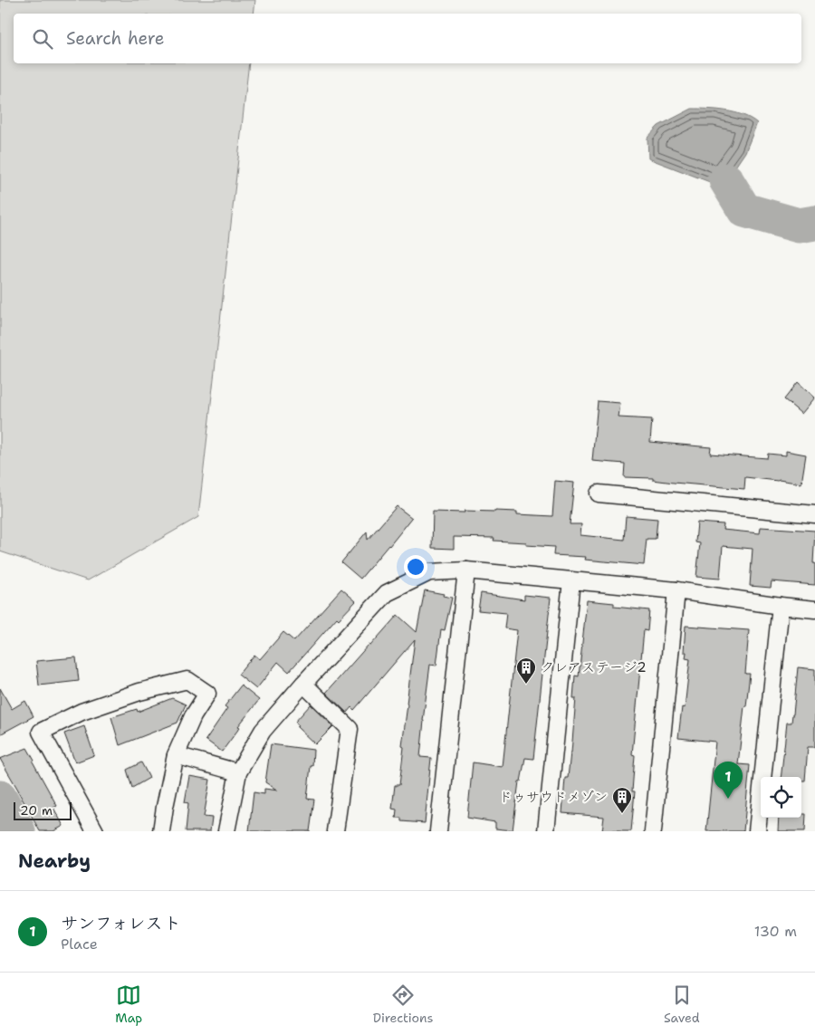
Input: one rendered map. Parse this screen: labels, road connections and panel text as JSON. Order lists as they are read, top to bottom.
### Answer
{
  "places": {
    "building": ["クレアステージ2", "ドゥサウドメゾン"]
  },
  "scale_bar": "20 m",
  "page": {
    "search": "Search here",
    "pins": "1",
    "scale": "20 m",
    "heading": "Nearby",
    "list": [
      {
        "mark": "1",
        "name": "サンフォレスト",
        "note": "Place",
        "value": "130 m"
      }
    ],
    "nav": ["Map", "Directions", "Saved"]
  }
}
